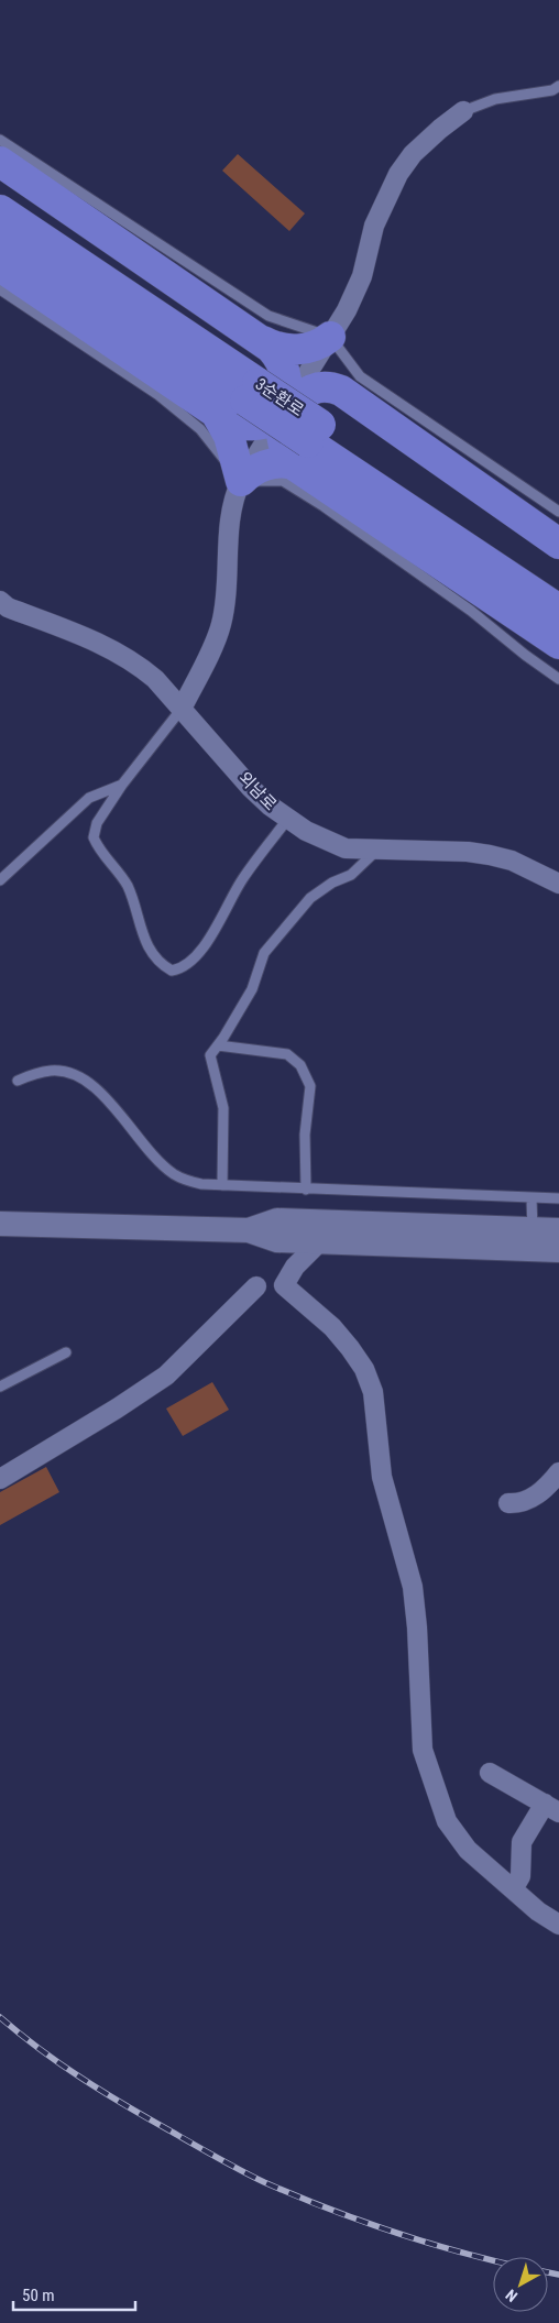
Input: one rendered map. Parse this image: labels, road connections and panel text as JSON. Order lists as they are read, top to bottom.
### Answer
{
  "streets": {
    "highway": ["3순환로"],
    "street": ["외남로"]
  },
  "scale_bar": "50 m",
  "north": "bottom left"
}
